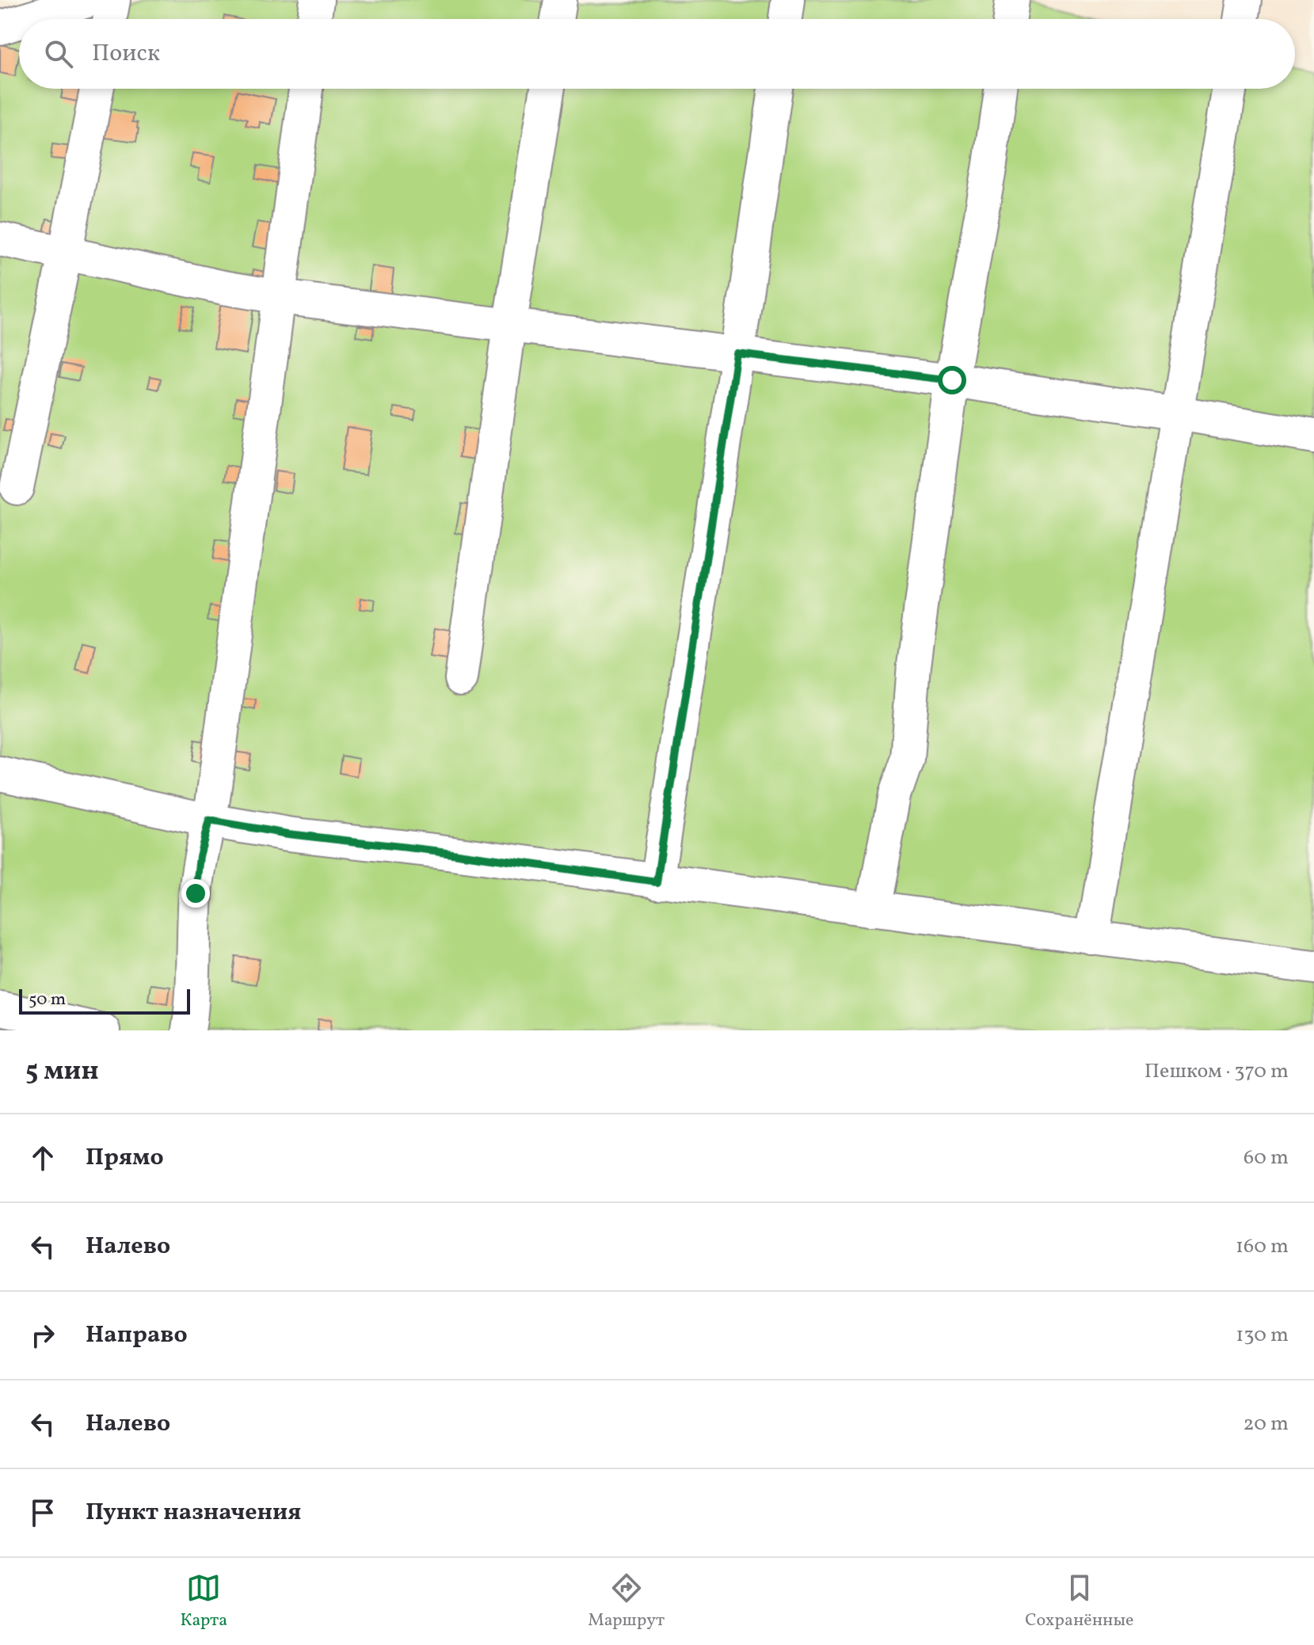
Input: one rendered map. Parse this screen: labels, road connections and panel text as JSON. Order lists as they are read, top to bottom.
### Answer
{
  "scale_bar": "50 m",
  "page": {
    "search": "Поиск",
    "scale": "50 m",
    "heading": ["5 мин", "Пешком · 370 m"],
    "list": [
      ["Прямо", "60 m"],
      ["Налево", "160 m"],
      ["Направо", "130 m"],
      ["Налево", "20 m"],
      "Пункт назначения"
    ],
    "nav": ["Карта", "Маршрут", "Сохранённые"]
  }
}
